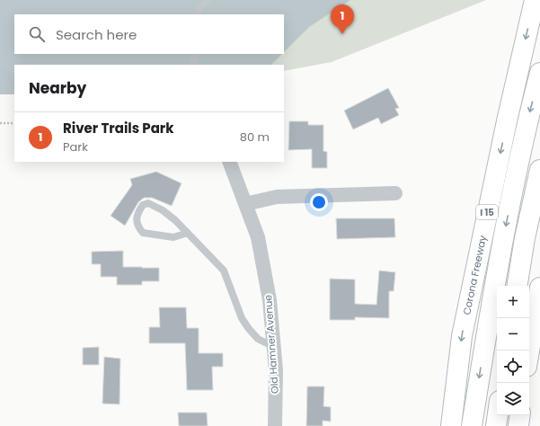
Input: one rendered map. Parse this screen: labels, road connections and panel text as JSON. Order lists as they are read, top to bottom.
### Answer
{
  "streets": {
    "highway": ["I 15", "Corona Freeway"],
    "street": ["Old Hamner Avenue"]
  },
  "page": {
    "pins": "1",
    "search": "Search here",
    "heading": "Nearby",
    "list": [
      {
        "mark": "1",
        "name": "River Trails Park",
        "note": "Park",
        "value": "80 m"
      }
    ],
    "map_buttons": ["+", "−"]
  }
}
